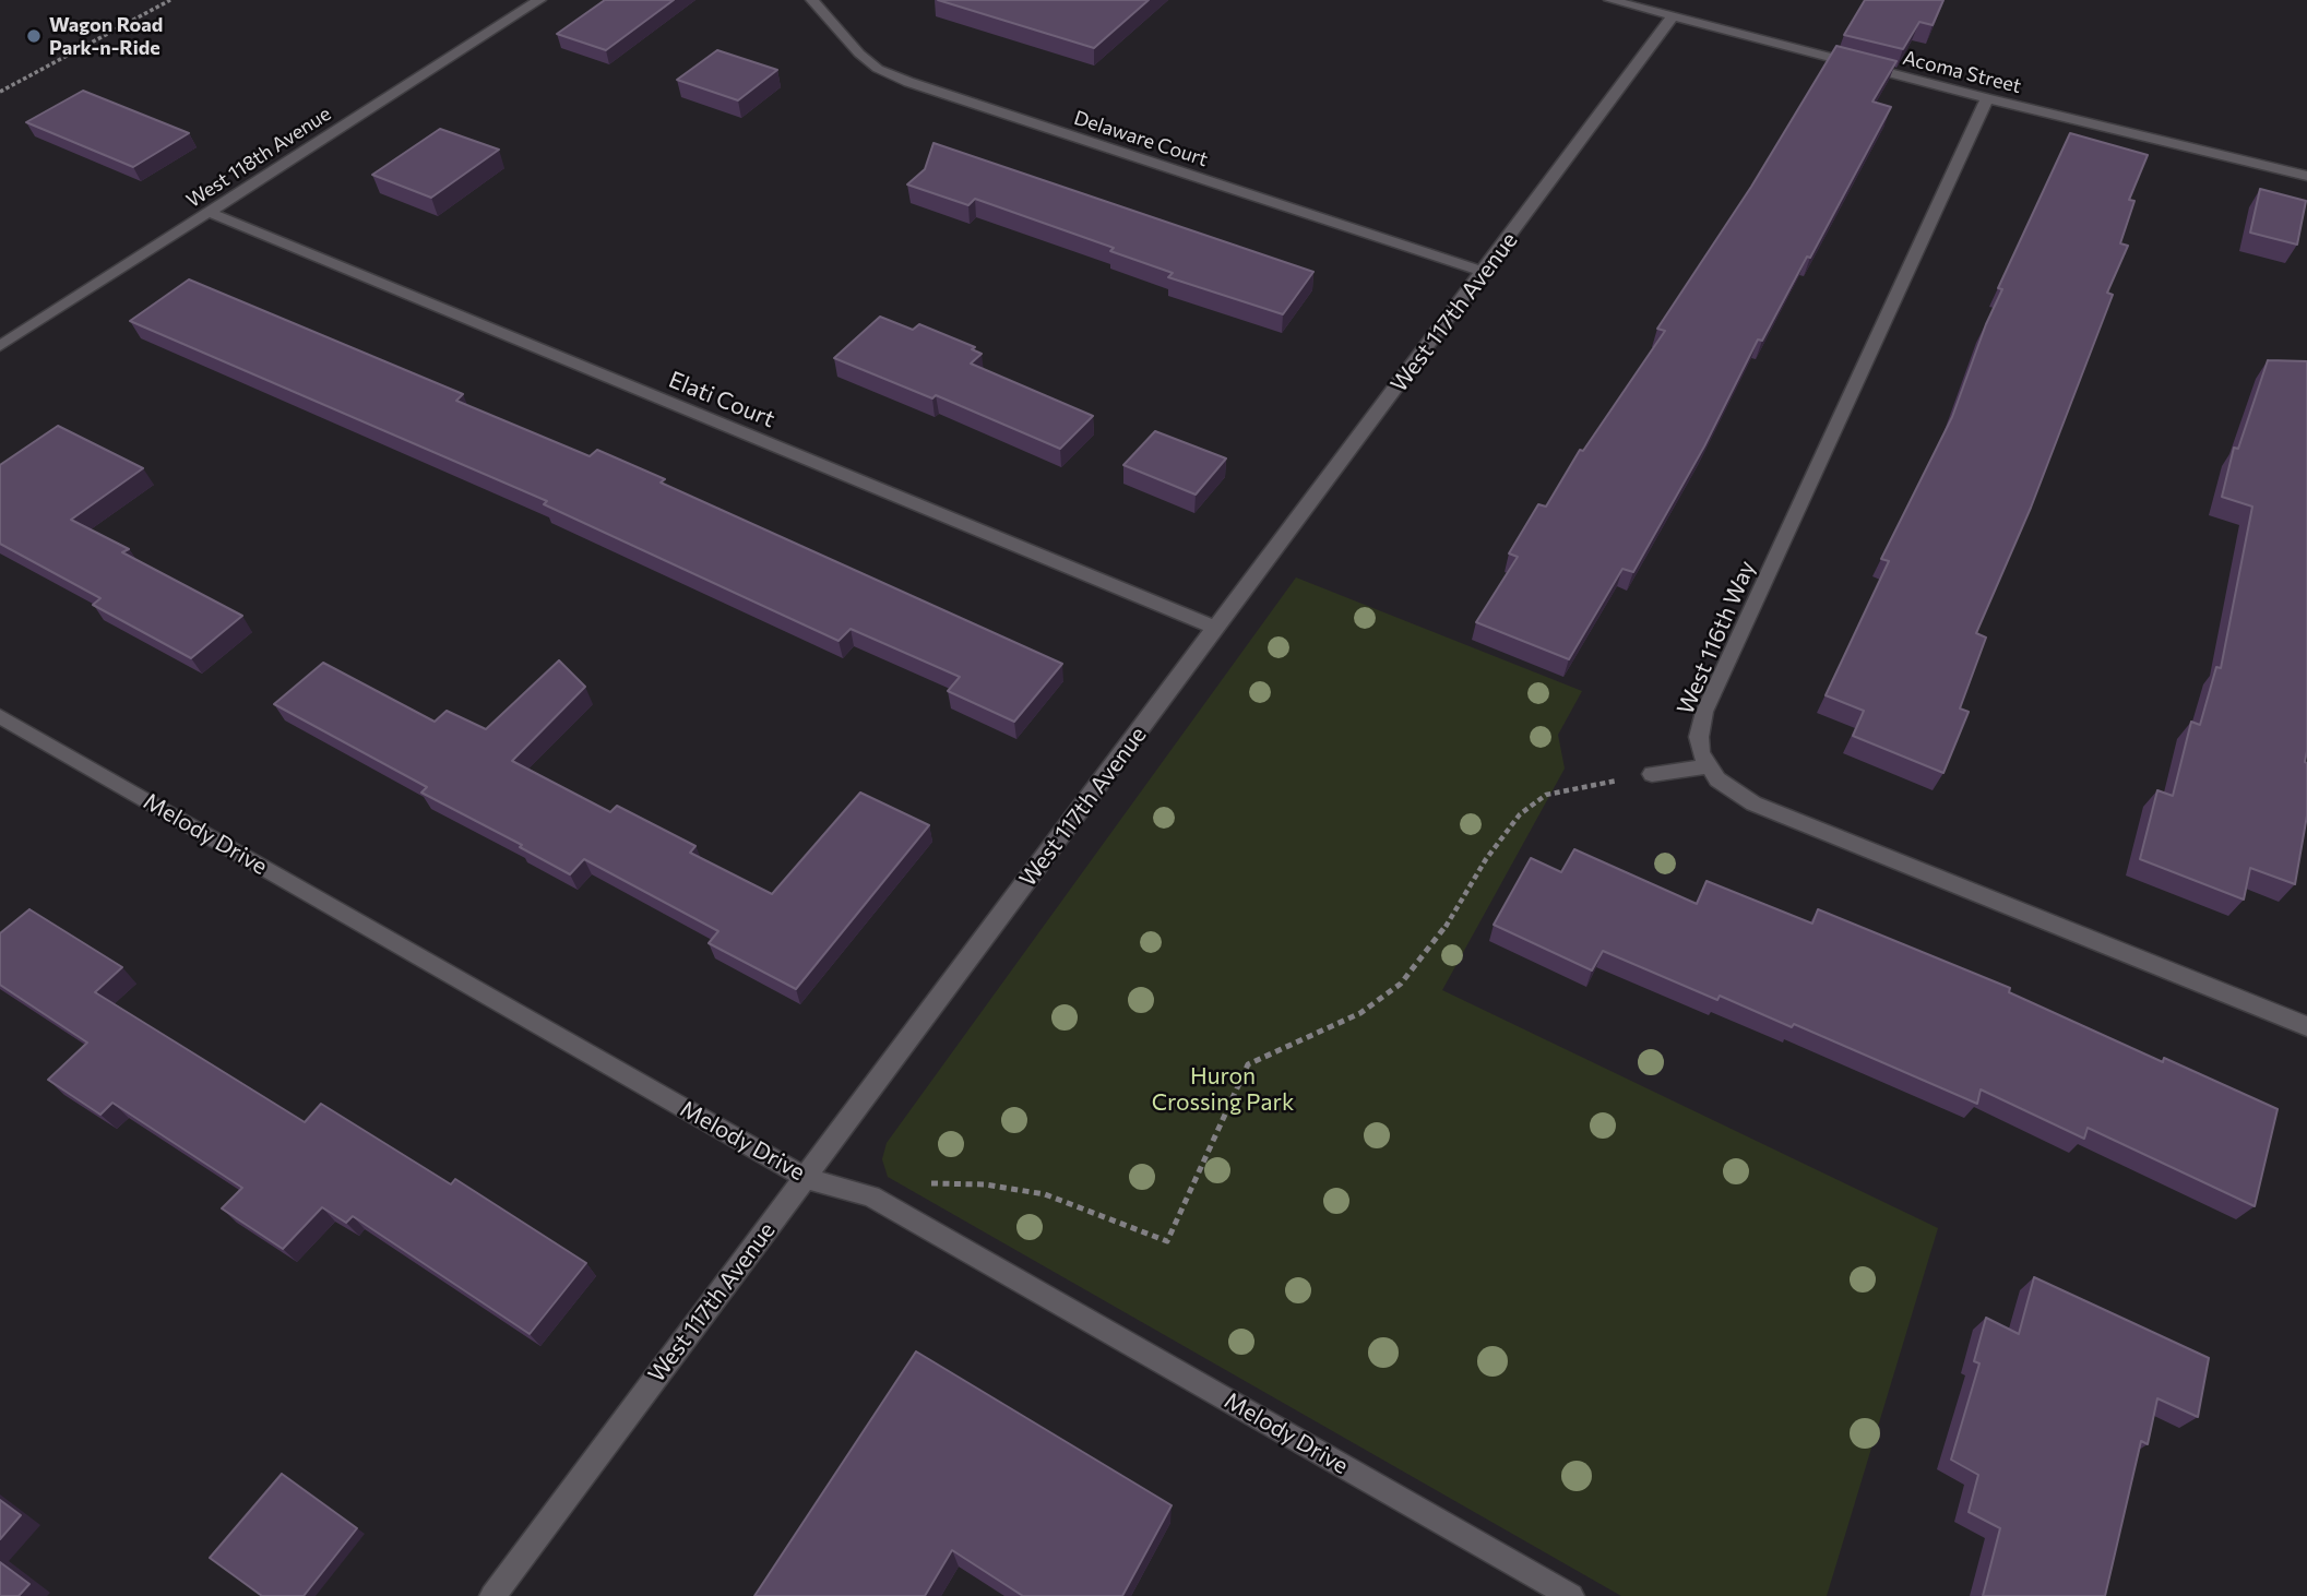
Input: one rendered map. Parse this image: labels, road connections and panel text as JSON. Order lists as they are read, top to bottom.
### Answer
{
  "streets": {
    "street": [
      "Acoma Street",
      "Delaware Court",
      "West 118th Avenue",
      "West 117th Avenue",
      "Elati Court",
      "West 116th Way",
      "Melody Drive"
    ]
  },
  "crossings": [
    ["Acoma Street", "West 117th Avenue"],
    ["Acoma Street", "West 116th Way"],
    ["Delaware Court", "West 117th Avenue"],
    ["West 118th Avenue", "Elati Court"],
    ["West 117th Avenue", "Elati Court"],
    ["West 117th Avenue", "Melody Drive"]
  ],
  "parks": ["Huron Crossing Park"],
  "places": ["Wagon Road Park-n-Ride"]
}
